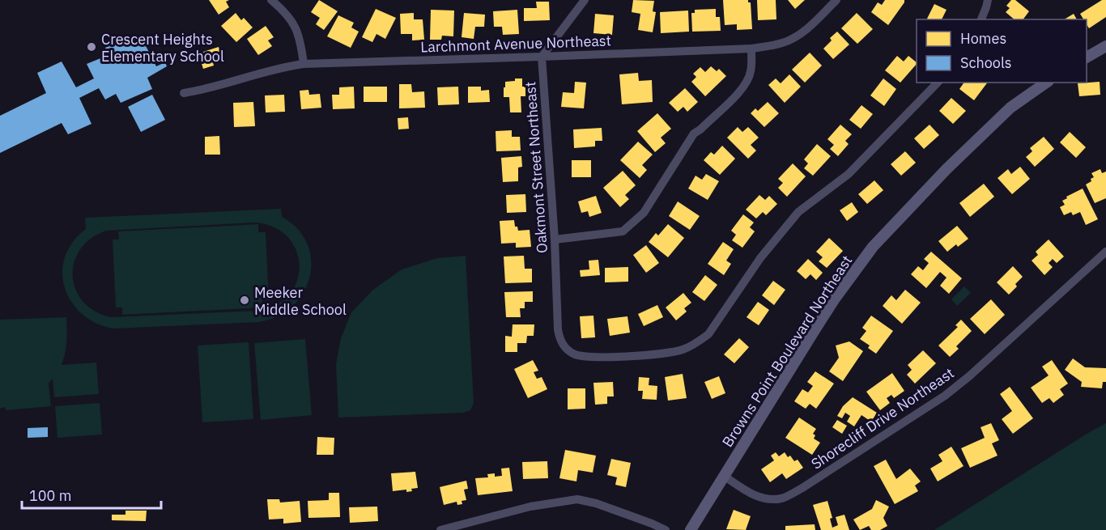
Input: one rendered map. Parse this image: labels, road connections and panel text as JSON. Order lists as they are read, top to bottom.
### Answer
{
  "streets": {
    "street": [
      "Larchmont Avenue Northeast",
      "Oakmont Street Northeast",
      "Browns Point Boulevard Northeast",
      "Shorecliff Drive Northeast"
    ]
  },
  "crossings": [
    ["Larchmont Avenue Northeast", "Oakmont Street Northeast"],
    ["Browns Point Boulevard Northeast", "Shorecliff Drive Northeast"]
  ],
  "places": ["Crescent Heights Elementary School", "Meeker Middle School"],
  "legend": ["Homes", "Schools"],
  "scale_bar": "100 m"
}
